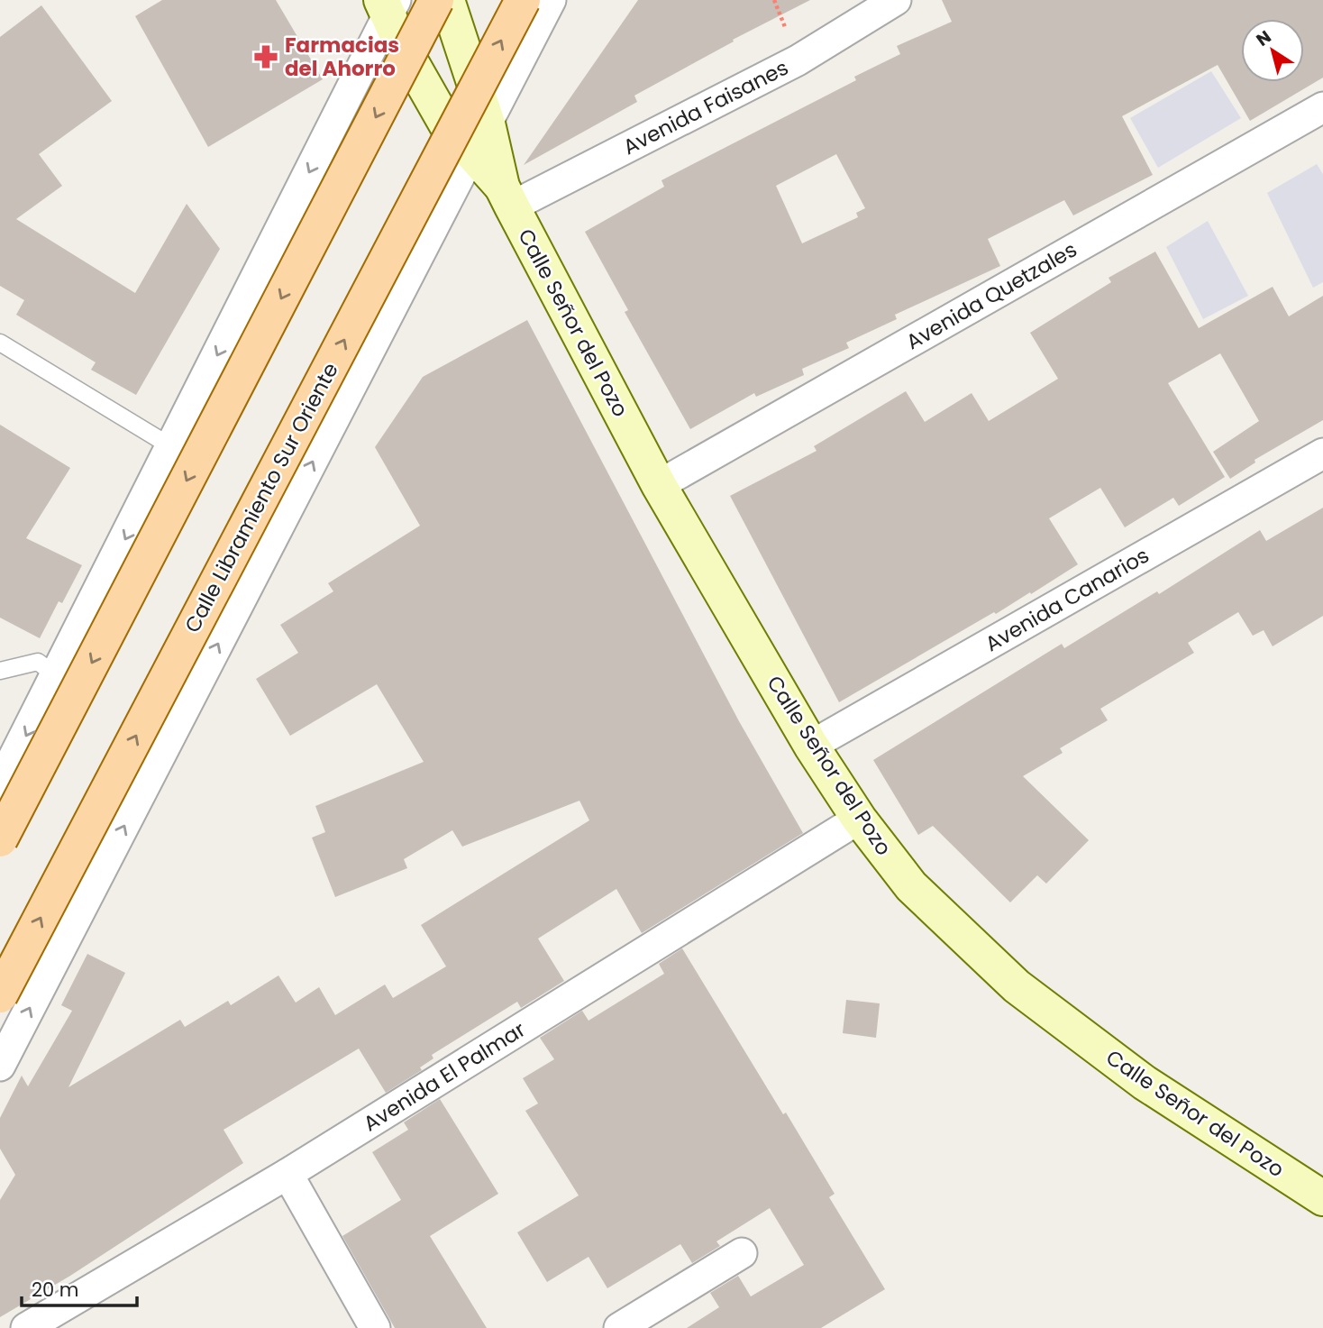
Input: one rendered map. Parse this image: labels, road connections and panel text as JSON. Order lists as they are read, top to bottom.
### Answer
{
  "streets": {
    "main road": ["Calle Libramiento Sur Oriente"],
    "street": [
      "Avenida Faisanes",
      "Avenida Quetzales",
      "Calle Señor del Pozo",
      "Avenida Canarios",
      "Avenida El Palmar"
    ]
  },
  "crossings": [
    ["Avenida Faisanes", "Calle Señor del Pozo"],
    ["Avenida Quetzales", "Calle Señor del Pozo"],
    ["Calle Señor del Pozo", "Avenida Canarios"],
    ["Calle Señor del Pozo", "Avenida El Palmar"]
  ],
  "places": {
    "pharmacy": ["Farmacias del Ahorro"]
  },
  "scale_bar": "20 m",
  "north": "top left"
}
